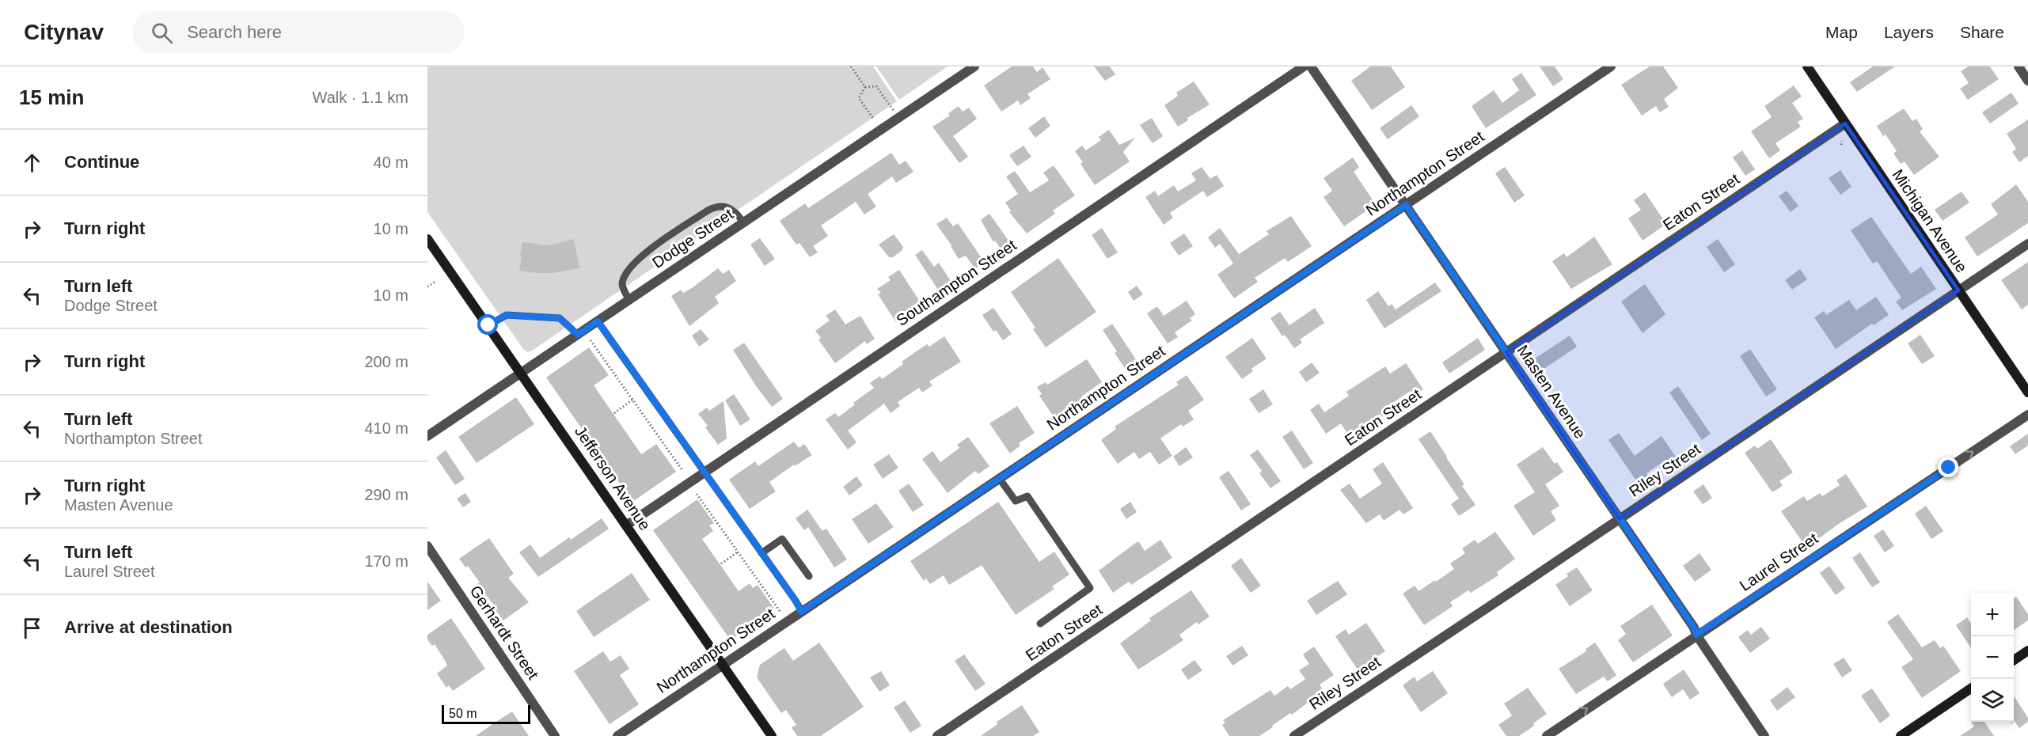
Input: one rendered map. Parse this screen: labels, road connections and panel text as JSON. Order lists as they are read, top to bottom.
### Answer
{
  "streets": {
    "street": [
      "Northampton Street",
      "Eaton Street",
      "Michigan Avenue",
      "Dodge Street",
      "Southampton Street",
      "Masten Avenue",
      "Riley Street",
      "Jefferson Avenue",
      "Laurel Street",
      "Gerhardt Street"
    ]
  },
  "crossings": [
    ["Northampton Street", "Masten Avenue"],
    ["Northampton Street", "Jefferson Avenue"],
    ["Eaton Street", "Michigan Avenue"],
    ["Eaton Street", "Masten Avenue"],
    ["Michigan Avenue", "Riley Street"],
    ["Dodge Street", "Jefferson Avenue"],
    ["Southampton Street", "Jefferson Avenue"],
    ["Masten Avenue", "Riley Street"],
    ["Masten Avenue", "Laurel Street"]
  ],
  "one_way": ["Laurel Street"],
  "scale_bar": "50 m",
  "page": {
    "header": "Citynav",
    "search": "Search here",
    "nav": ["Map", "Layers", "Share"],
    "heading": ["15 min", "Walk · 1.1 km"],
    "list": [
      ["Continue", "40 m"],
      ["Turn right", "10 m"],
      ["Turn left", "Dodge Street", "10 m"],
      ["Turn right", "200 m"],
      ["Turn left", "Northampton Street", "410 m"],
      ["Turn right", "Masten Avenue", "290 m"],
      ["Turn left", "Laurel Street", "170 m"],
      "Arrive at destination"
    ],
    "map_buttons": ["+", "−"],
    "scale": "50 m"
  }
}
